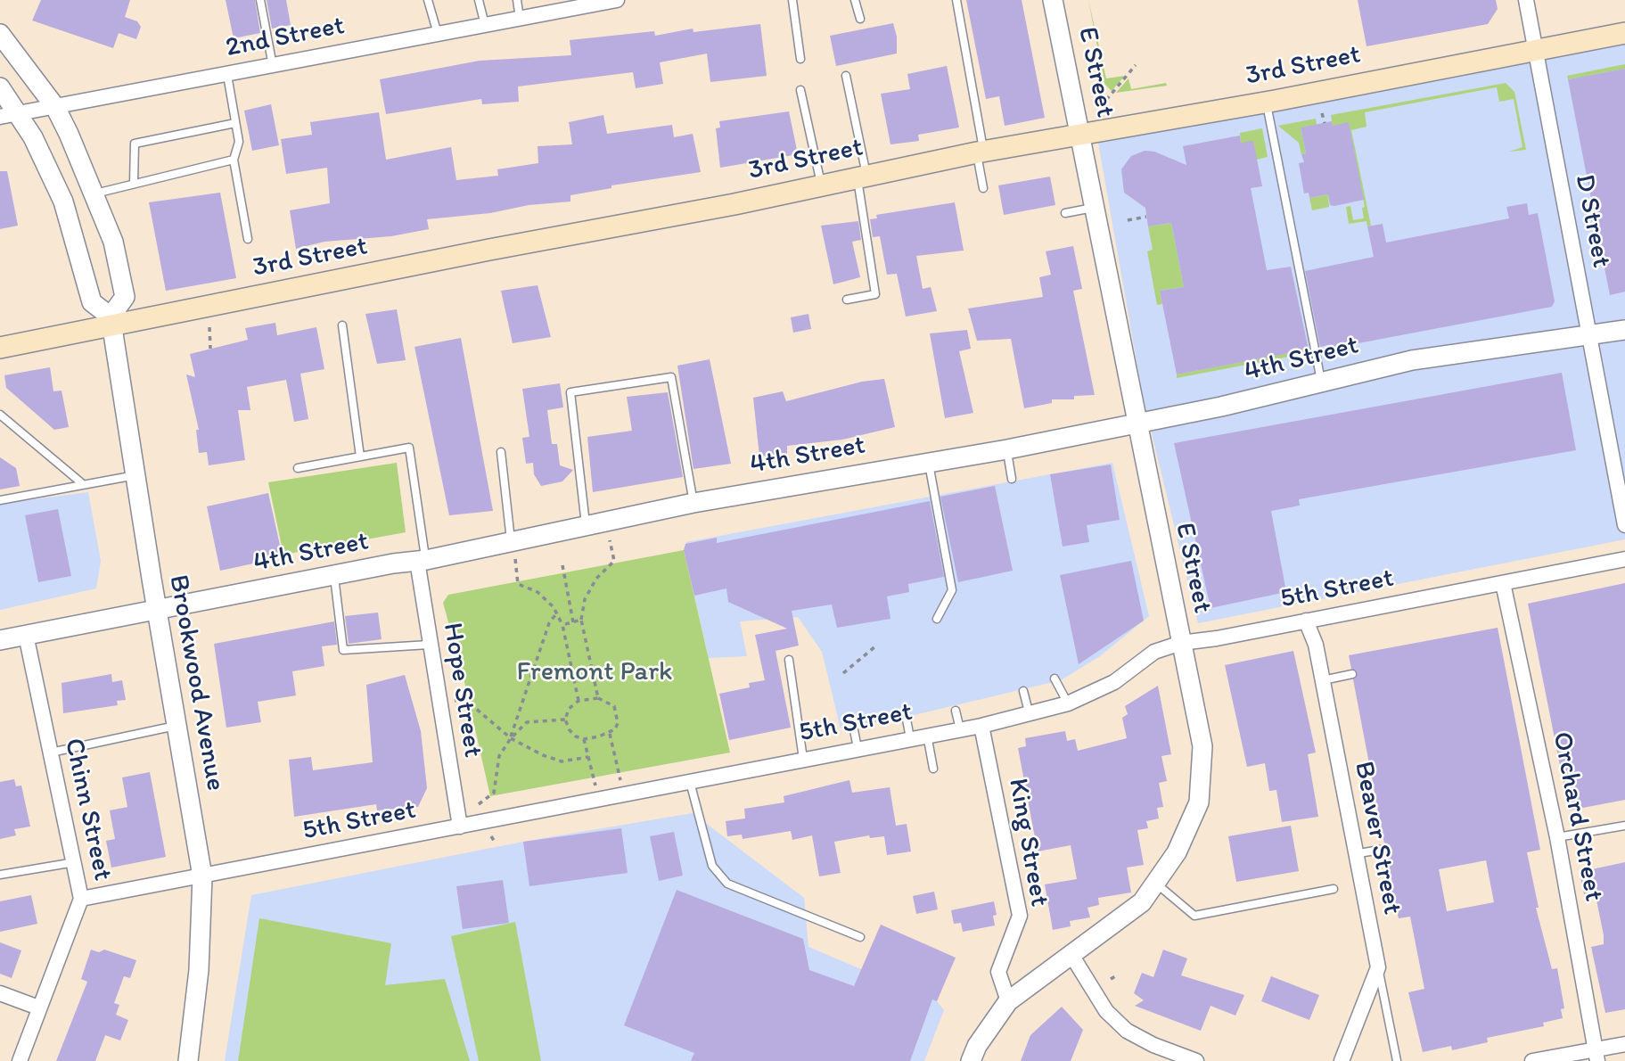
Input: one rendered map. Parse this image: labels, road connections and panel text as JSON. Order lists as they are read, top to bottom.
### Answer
{
  "streets": {
    "main road": ["3rd Street"],
    "street": [
      "2nd Street",
      "E Street",
      "D Street",
      "4th Street",
      "5th Street",
      "Brookwood Avenue",
      "Hope Street",
      "Chinn Street",
      "Orchard Street",
      "Beaver Street",
      "King Street"
    ]
  },
  "crossings": [
    ["3rd Street", "E Street"],
    ["3rd Street", "D Street"],
    ["3rd Street", "Brookwood Avenue"],
    ["E Street", "4th Street"],
    ["E Street", "5th Street"],
    ["E Street", "King Street"],
    ["D Street", "4th Street"],
    ["4th Street", "Brookwood Avenue"],
    ["4th Street", "Hope Street"],
    ["4th Street", "Chinn Street"],
    ["5th Street", "Brookwood Avenue"],
    ["5th Street", "Hope Street"],
    ["5th Street", "Chinn Street"],
    ["5th Street", "Orchard Street"],
    ["5th Street", "Beaver Street"],
    ["5th Street", "King Street"]
  ],
  "parks": ["Fremont Park"]
}
